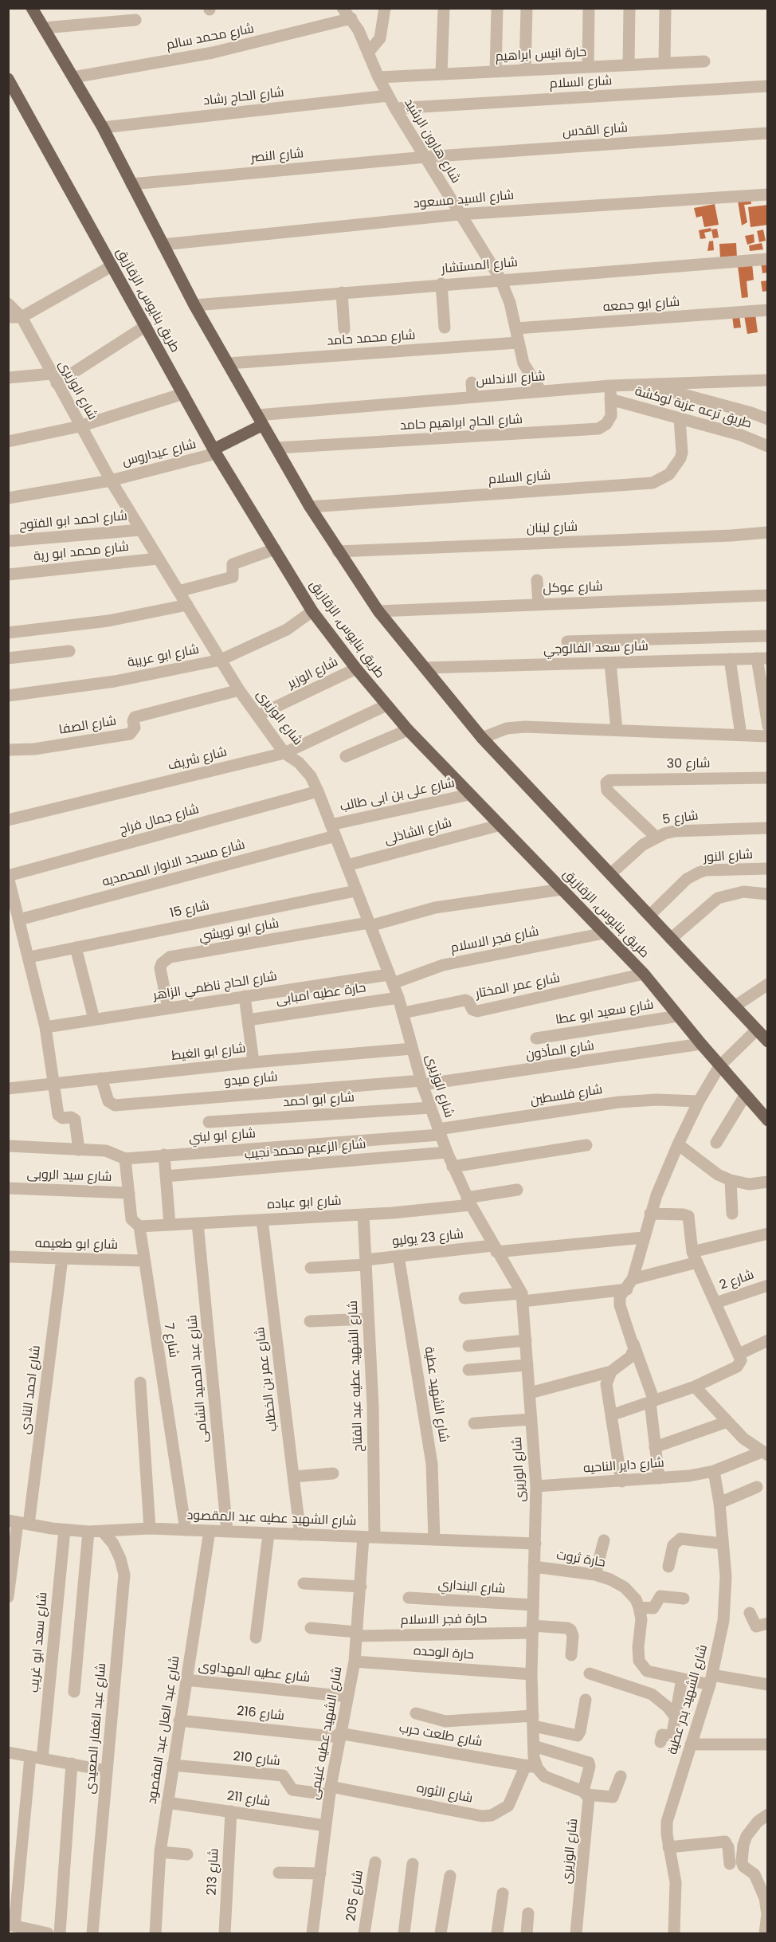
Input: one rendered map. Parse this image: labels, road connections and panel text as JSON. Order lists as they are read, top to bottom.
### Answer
{
  "streets": {
    "main road": ["طريق بنايوس, الزقازيق"],
    "street": [
      "شارع محمد سالم",
      "حارة انيس ابراهيم",
      "شارع السلام",
      "شارع الحاج رشاد",
      "شارع القدس",
      "شارع هارون الرشيد",
      "شارع النصر",
      "شارع السيد مسعود",
      "شارع المستشار",
      "شارع ابو جمعه",
      "شارع محمد حامد",
      "شارع الاندلس",
      "شارع الوزيرى",
      "طريق ترعه عزبة لوكشة",
      "شارع الحاج ابراهيم حامد",
      "شارع عيداروس",
      "شارع احمد ابو الفتوح",
      "شارع لبنان",
      "شارع محمد ابو رية",
      "شارع عوكل",
      "شارع سعد الفالوجي",
      "شارع ابو عريبة",
      "شارع الوزير",
      "شارع الصفا",
      "شارع شريف",
      "شارع 30",
      "شارع على بن ابى طالب",
      "شارع 5",
      "شارع جمال فراج",
      "شارع الشاذلى",
      "شارع النور",
      "شارع مسجد الانوار المحمديه",
      "شارع 15",
      "شارع ابو نويشي",
      "شارع فجر الاسلام",
      "شارع الحاج ناظمي الزاهر",
      "شارع عمر المختار",
      "حارة عطيه امبابى",
      "شارع سعيد ابو عطا",
      "شارع المأذون",
      "شارع ابو الغيط",
      "شارع ميدو",
      "شارع فلسطين",
      "شارع ابو احمد",
      "شارع ابو لبني",
      "شارع الزعيم محمد نجيب",
      "شارع سيد الروبى",
      "شارع ابو عباده",
      "شارع 23 يوليو",
      "شارع ابو طعيمه",
      "شارع 2",
      "شارع 7",
      "شارع الشهيد عطيه عبد الفتاح",
      "شارع عبد الحميد الشامى",
      "شارع عمر بن الخطاب",
      "شارع احمد النادى",
      "شارع الشهيد عطية",
      "شارع داير الناحيه",
      "شارع الشهيد عطيه عبد المقصود",
      "حارة ثروت",
      "شارع البنداري",
      "حارة فجر الاسلام",
      "شارع سعد ابو غريب",
      "حارة الوحده",
      "شارع عطيه المهداوى",
      "شارع الشهيد بدر عطية",
      "شارع 216",
      "شارع عبد الغفار الصعيدى",
      "شارع عبد العال عبد المقصود",
      "شارع الشهيد عطيه غنيمى",
      "شارع طلعت حرب",
      "شارع 210",
      "شارع الثوره",
      "شارع 211",
      "شارع 213",
      "شارع 205"
    ]
  },
  "crossings": [
    ["شارع محمد سالم", "شارع هارون الرشيد"],
    ["حارة انيس ابراهيم", "شارع هارون الرشيد"],
    ["شارع السلام", "شارع هارون الرشيد"],
    ["شارع السلام", "طريق ترعه عزبة لوكشة"],
    ["شارع الحاج رشاد", "شارع هارون الرشيد"],
    ["شارع القدس", "شارع هارون الرشيد"],
    ["شارع القدس", "شارع النصر"],
    ["شارع هارون الرشيد", "شارع النصر"],
    ["شارع هارون الرشيد", "شارع السيد مسعود"],
    ["شارع هارون الرشيد", "شارع المستشار"],
    ["شارع هارون الرشيد", "شارع ابو جمعه"],
    ["شارع هارون الرشيد", "شارع محمد حامد"],
    ["شارع هارون الرشيد", "شارع الاندلس"],
    ["طريق بنايوس, الزقازيق", "شارع عيداروس"],
    ["طريق بنايوس, الزقازيق", "شارع ابو عريبة"],
    ["طريق بنايوس, الزقازيق", "شارع الوزير"],
    ["طريق بنايوس, الزقازيق", "شارع شريف"],
    ["طريق بنايوس, الزقازيق", "شارع على بن ابى طالب"],
    ["طريق بنايوس, الزقازيق", "شارع الشاذلى"],
    ["طريق بنايوس, الزقازيق", "شارع ابو نويشي"],
    ["طريق بنايوس, الزقازيق", "شارع فجر الاسلام"],
    ["طريق بنايوس, الزقازيق", "شارع عمر المختار"],
    ["طريق بنايوس, الزقازيق", "شارع سعيد ابو عطا"],
    ["طريق بنايوس, الزقازيق", "شارع المأذون"],
    ["شارع الاندلس", "طريق ترعه عزبة لوكشة"],
    ["شارع الاندلس", "شارع الحاج ابراهيم حامد"],
    ["شارع الوزيرى", "شارع عيداروس"],
    ["شارع الوزيرى", "شارع احمد ابو الفتوح"],
    ["شارع الوزيرى", "شارع محمد ابو رية"],
    ["شارع الوزيرى", "شارع ابو عريبة"],
    ["شارع الوزيرى", "شارع الوزير"],
    ["شارع الوزيرى", "شارع الصفا"],
    ["شارع الوزيرى", "شارع شريف"],
    ["شارع الوزيرى", "شارع على بن ابى طالب"],
    ["شارع الوزيرى", "شارع جمال فراج"],
    ["شارع الوزيرى", "شارع الشاذلى"],
    ["شارع الوزيرى", "شارع مسجد الانوار المحمديه"],
    ["شارع الوزيرى", "شارع 15"],
    ["شارع الوزيرى", "شارع ابو نويشي"],
    ["شارع الوزيرى", "شارع فجر الاسلام"],
    ["شارع الوزيرى", "شارع الحاج ناظمي الزاهر"],
    ["شارع الوزيرى", "شارع عمر المختار"],
    ["شارع الوزيرى", "حارة عطيه امبابى"],
    ["شارع الوزيرى", "شارع المأذون"],
    ["شارع الوزيرى", "شارع ابو الغيط"],
    ["شارع الوزيرى", "شارع ميدو"],
    ["شارع الوزيرى", "شارع فلسطين"],
    ["شارع الوزيرى", "شارع ابو احمد"],
    ["شارع الوزيرى", "شارع ابو لبني"],
    ["شارع الوزيرى", "شارع الزعيم محمد نجيب"],
    ["شارع الوزيرى", "شارع ابو عباده"],
    ["شارع الوزيرى", "شارع 23 يوليو"],
    ["شارع الوزيرى", "شارع داير الناحيه"],
    ["شارع الوزيرى", "شارع الشهيد عطيه عبد المقصود"],
    ["شارع الوزيرى", "حارة ثروت"],
    ["شارع الوزيرى", "شارع البنداري"],
    ["شارع الوزيرى", "حارة فجر الاسلام"],
    ["شارع الوزيرى", "حارة الوحده"],
    ["شارع الوزيرى", "شارع طلعت حرب"],
    ["شارع الوزيرى", "شارع الثوره"],
    ["طريق ترعه عزبة لوكشة", "شارع الحاج ابراهيم حامد"],
    ["شارع 30", "شارع 5"],
    ["شارع على بن ابى طالب", "شارع مسجد الانوار المحمديه"],
    ["شارع ابو نويشي", "شارع الحاج ناظمي الزاهر"],
    ["شارع فجر الاسلام", "شارع الحاج ناظمي الزاهر"],
    ["شارع المأذون", "شارع ميدو"],
    ["شارع ابو الغيط", "شارع ميدو"],
    ["شارع فلسطين", "شارع ابو لبني"],
    ["شارع ابو لبني", "شارع 7"],
    ["شارع سيد الروبى", "شارع 7"],
    ["شارع ابو عباده", "شارع 7"],
    ["شارع ابو عباده", "شارع الشهيد عطيه عبد الفتاح"],
    ["شارع ابو عباده", "شارع عبد الحميد الشامى"],
    ["شارع ابو عباده", "شارع عمر بن الخطاب"],
    ["شارع 23 يوليو", "شارع الشهيد عطيه عبد الفتاح"],
    ["شارع 23 يوليو", "شارع الشهيد عطية"],
    ["شارع ابو طعيمه", "شارع 7"],
    ["شارع ابو طعيمه", "شارع احمد النادى"],
    ["شارع 7", "شارع الشهيد عطيه عبد المقصود"],
    ["شارع الشهيد عطيه عبد الفتاح", "شارع الشهيد عطيه عبد المقصود"],
    ["شارع الشهيد عطيه عبد الفتاح", "شارع الشهيد عطيه غنيمى"],
    ["شارع عبد الحميد الشامى", "شارع الشهيد عطيه عبد المقصود"],
    ["شارع عمر بن الخطاب", "شارع الشهيد عطيه عبد المقصود"],
    ["شارع احمد النادى", "شارع الشهيد عطيه عبد المقصود"],
    ["شارع الشهيد عطية", "شارع الشهيد عطيه عبد المقصود"],
    ["شارع داير الناحيه", "شارع الشهيد بدر عطية"],
    ["شارع الشهيد عطيه عبد المقصود", "شارع سعد ابو غريب"],
    ["شارع الشهيد عطيه عبد المقصود", "شارع عبد الغفار الصعيدى"],
    ["شارع الشهيد عطيه عبد المقصود", "شارع عبد العال عبد المقصود"],
    ["شارع الشهيد عطيه عبد المقصود", "شارع الشهيد عطيه غنيمى"],
    ["حارة فجر الاسلام", "شارع الشهيد عطيه غنيمى"],
    ["حارة الوحده", "شارع الشهيد عطيه غنيمى"],
    ["شارع عطيه المهداوى", "شارع عبد العال عبد المقصود"],
    ["شارع عطيه المهداوى", "شارع الشهيد عطيه غنيمى"],
    ["شارع 216", "شارع عبد العال عبد المقصود"],
    ["شارع 216", "شارع الشهيد عطيه غنيمى"],
    ["شارع 216", "شارع طلعت حرب"],
    ["شارع عبد العال عبد المقصود", "شارع 210"],
    ["شارع عبد العال عبد المقصود", "شارع 211"],
    ["شارع الشهيد عطيه غنيمى", "شارع طلعت حرب"],
    ["شارع الشهيد عطيه غنيمى", "شارع 210"],
    ["شارع الشهيد عطيه غنيمى", "شارع الثوره"],
    ["شارع الشهيد عطيه غنيمى", "شارع 211"],
    ["شارع طلعت حرب", "شارع الثوره"],
    ["شارع 210", "شارع الثوره"],
    ["شارع 211", "شارع 213"]
  ]
}
